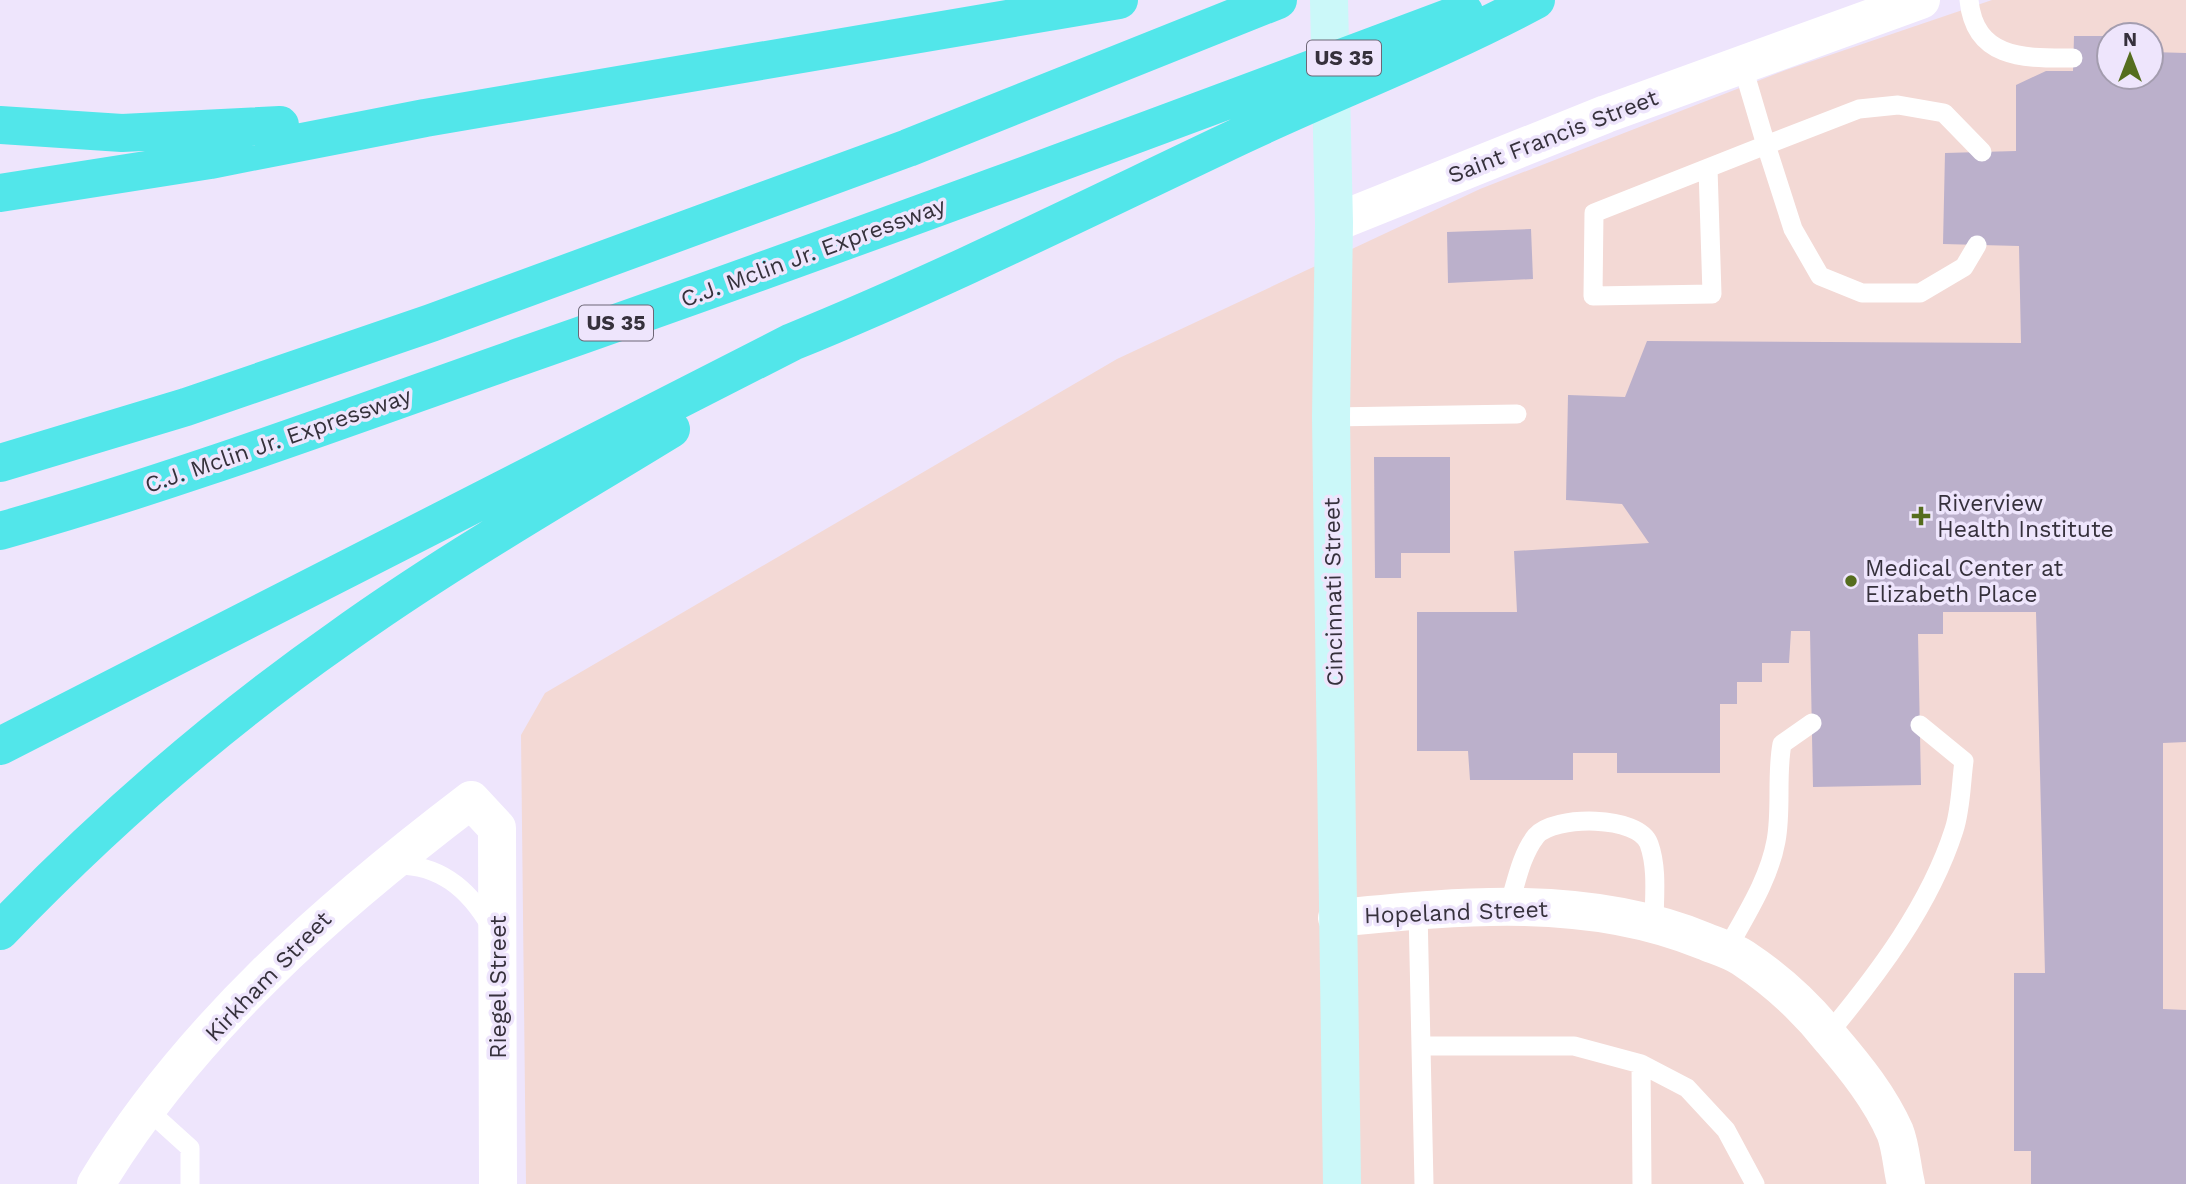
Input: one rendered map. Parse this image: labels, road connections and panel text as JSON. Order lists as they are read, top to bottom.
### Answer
{
  "streets": {
    "highway": ["US 35", "C.J. Mclin Jr. Expressway"],
    "street": [
      "Saint Francis Street",
      "Cincinnati Street",
      "Hopeland Street",
      "Kirkham Street",
      "Riegel Street"
    ]
  },
  "crossings": [
    ["Saint Francis Street", "Cincinnati Street"],
    ["Cincinnati Street", "Hopeland Street"],
    ["Kirkham Street", "Riegel Street"]
  ],
  "places": {
    "health": ["Riverview Health Institute"],
    "other": ["Medical Center at Elizabeth Place"]
  },
  "north": "top"
}
